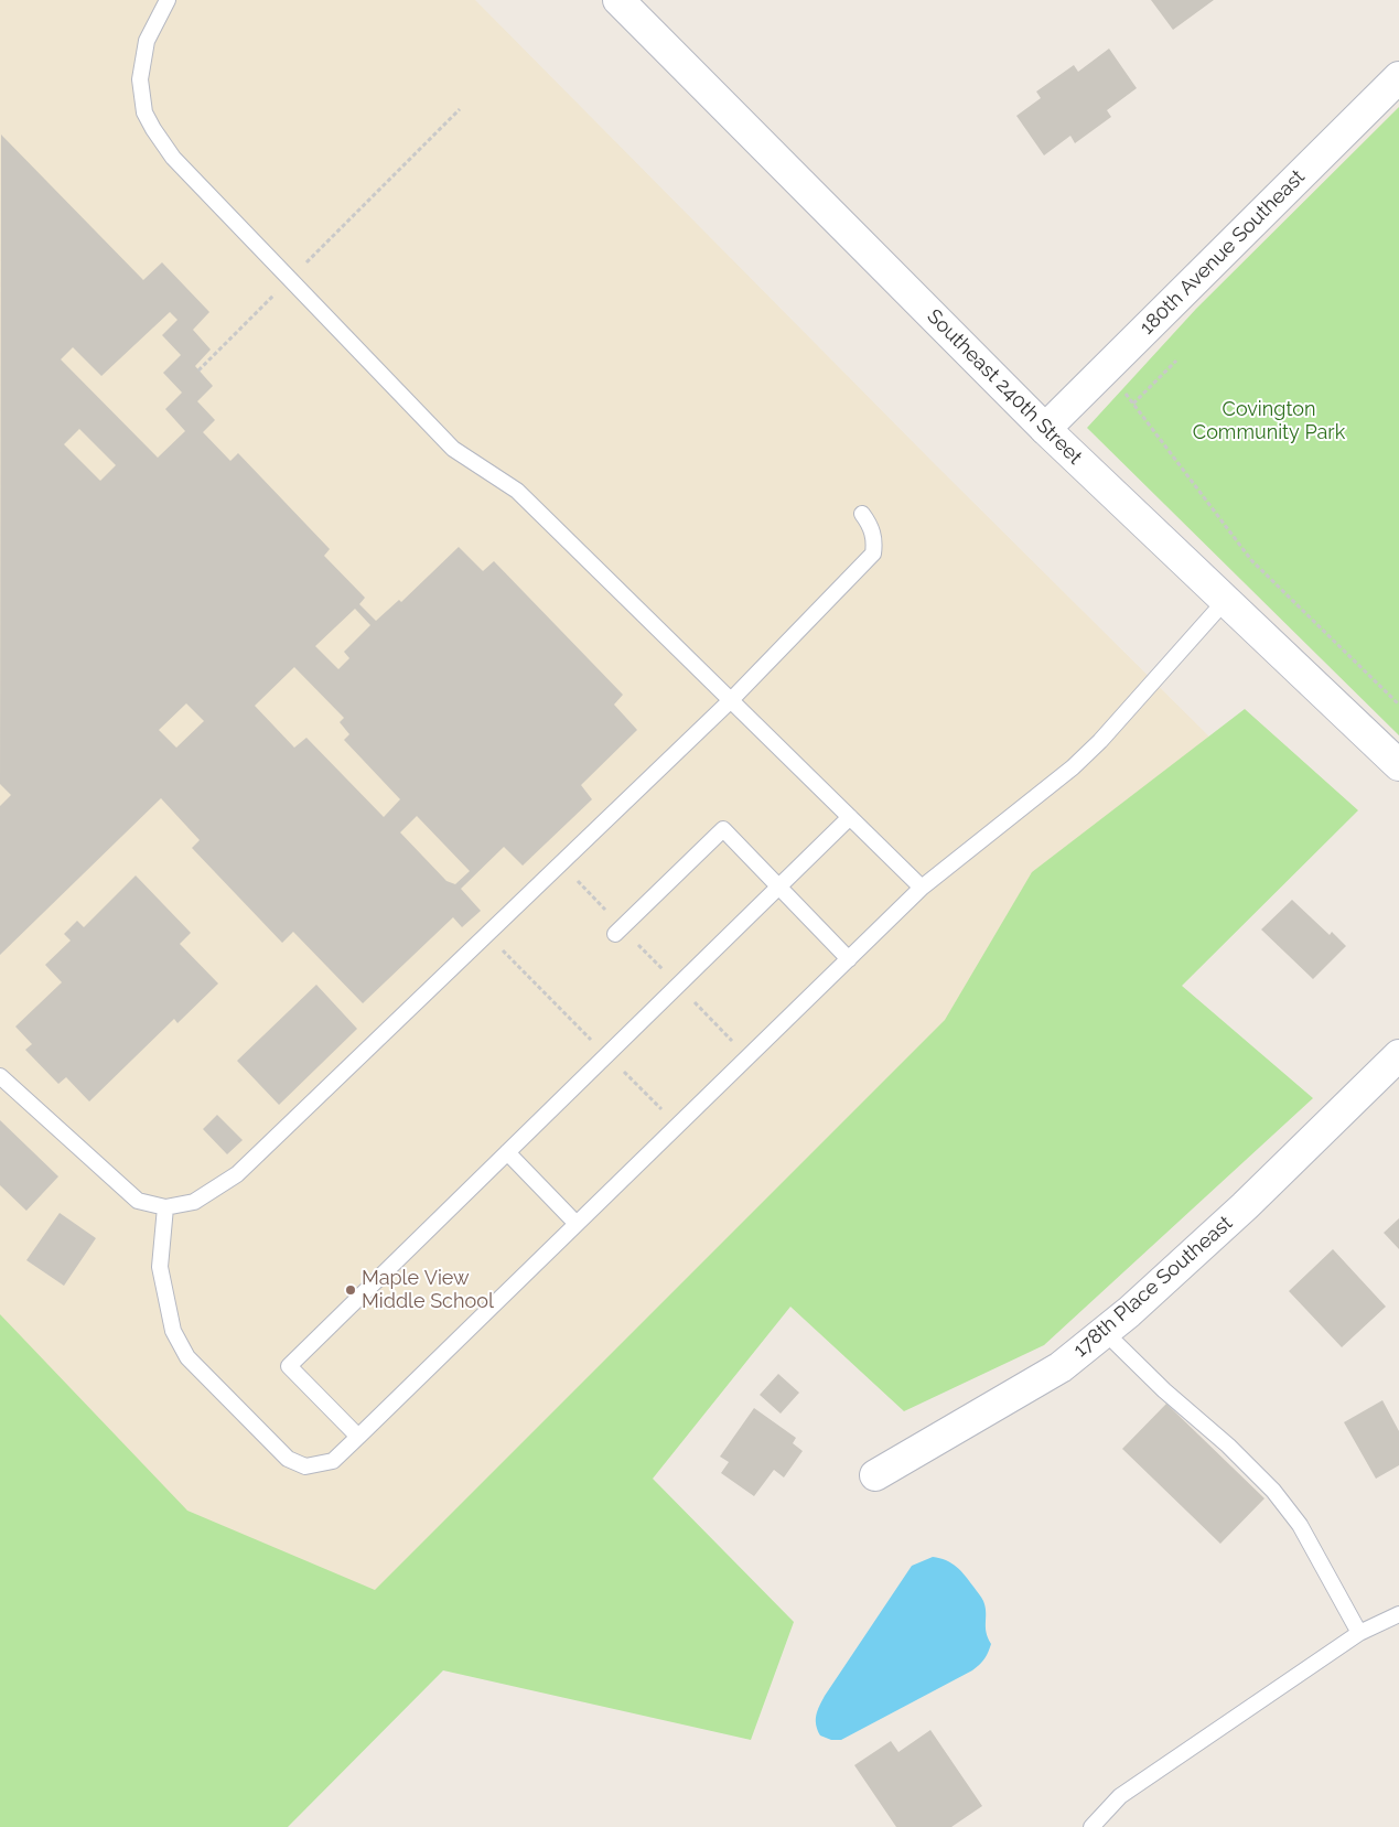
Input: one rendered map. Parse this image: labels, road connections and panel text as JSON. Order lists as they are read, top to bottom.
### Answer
{
  "streets": {
    "street": ["180th Avenue Southeast", "Southeast 240th Street", "178th Place Southeast"]
  },
  "crossings": [
    ["180th Avenue Southeast", "Southeast 240th Street"]
  ],
  "parks": ["Covington Community Park"],
  "places": ["Maple View Middle School"]
}
